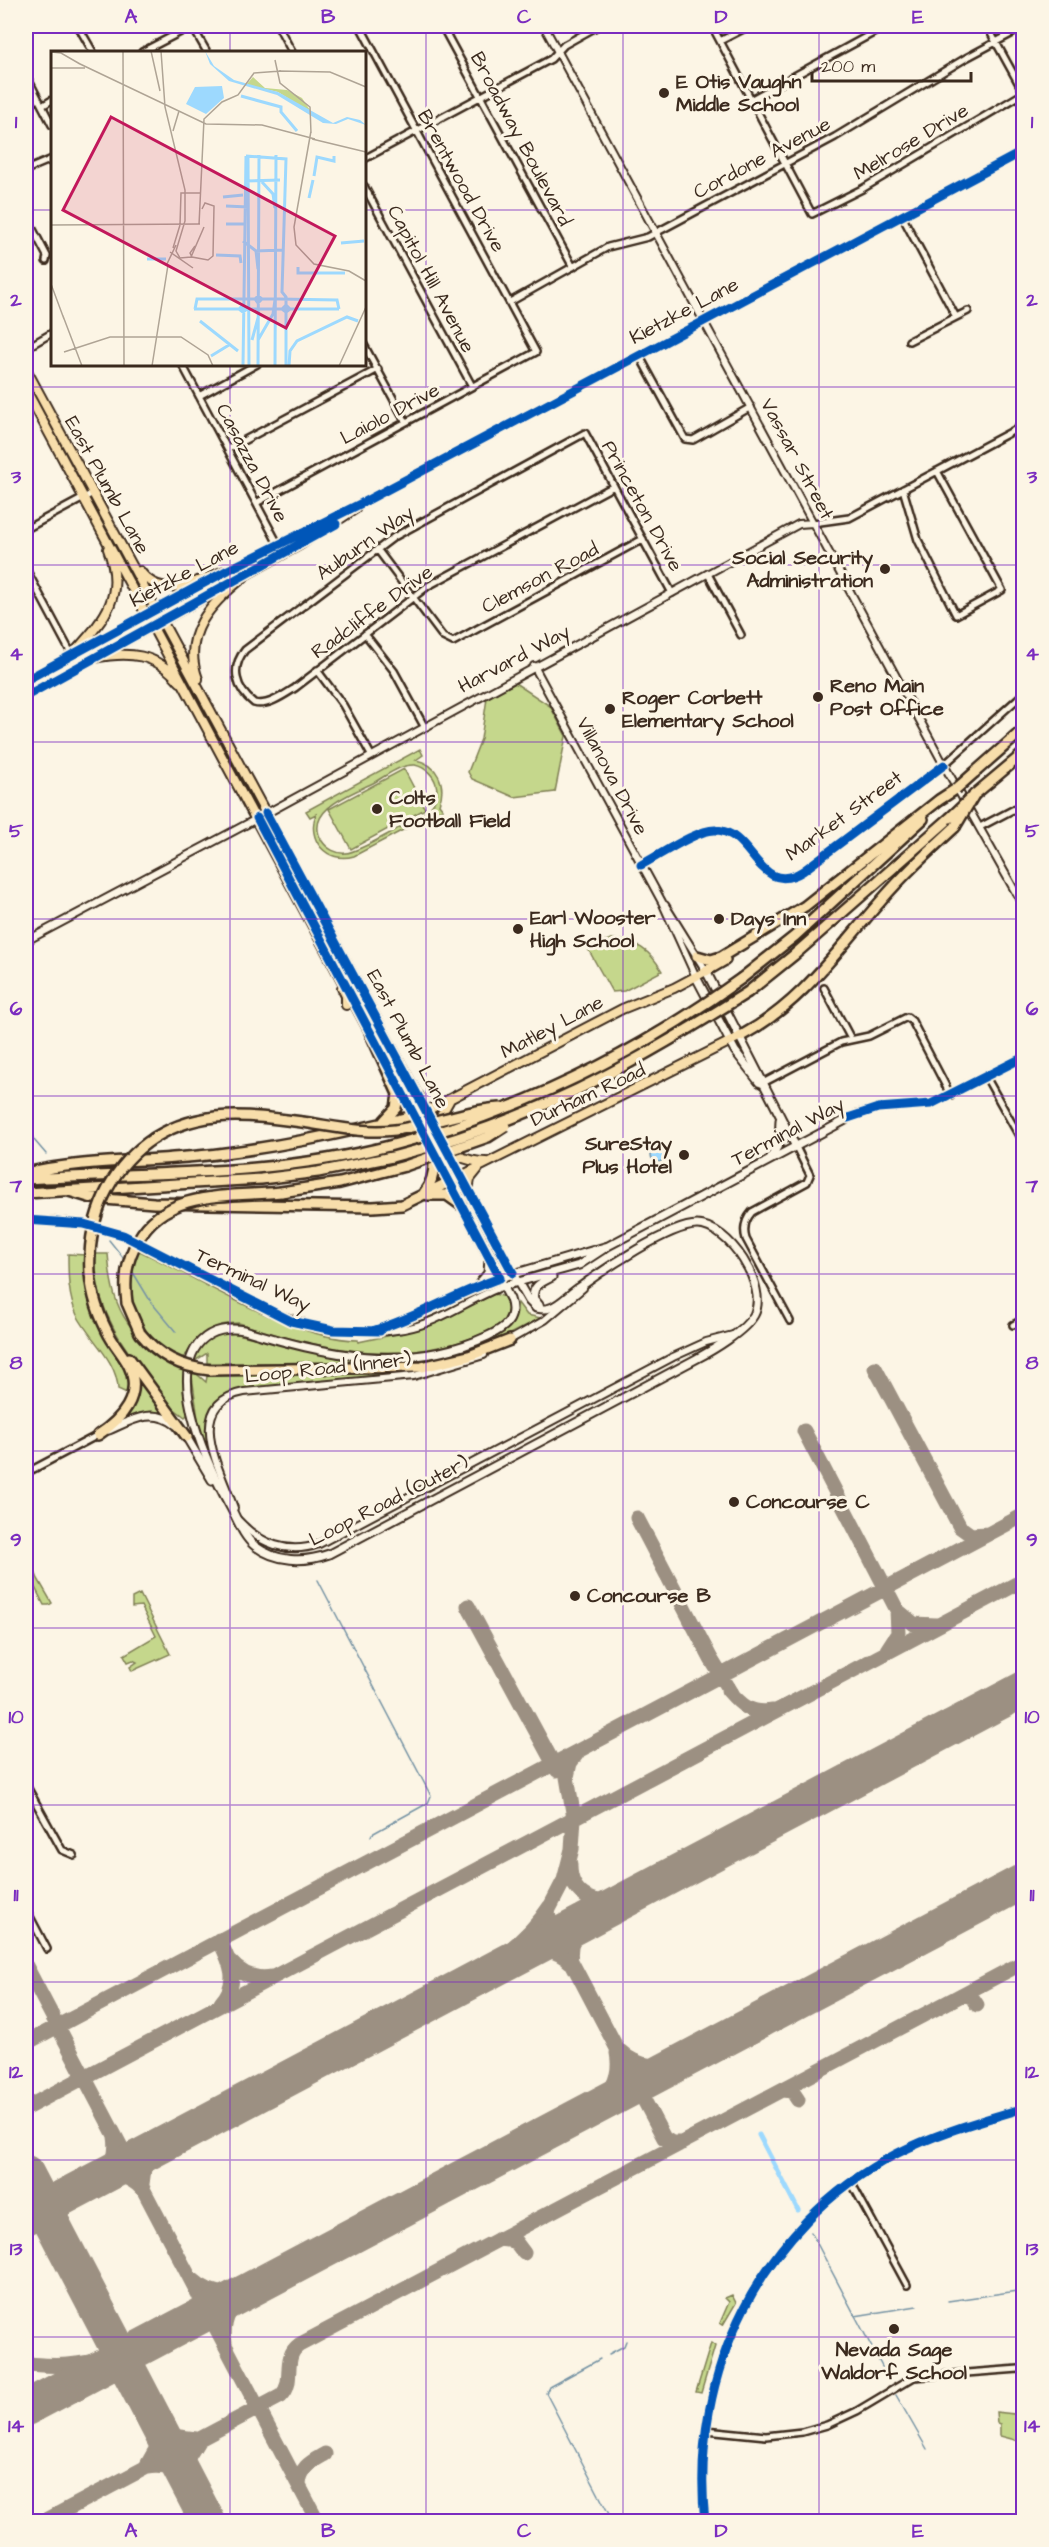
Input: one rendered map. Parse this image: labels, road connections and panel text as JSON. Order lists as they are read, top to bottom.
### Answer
{
  "streets": {
    "main road": [
      "Kietzke Lane",
      "East Plumb Lane",
      "Villanova Drive",
      "Matley Lane",
      "Durham Road",
      "Terminal Way",
      "Loop Road (Outer)"
    ],
    "street": [
      "Broadway Boulevard",
      "Melrose Drive",
      "Cordone Avenue",
      "Brentwood Drive",
      "Capitol Hill Avenue",
      "Laiolo Drive",
      "Vassar Street",
      "Casazza Drive",
      "Princeton Drive",
      "Auburn Way",
      "Clemson Road",
      "Radcliffe Drive",
      "Harvard Way",
      "Market Street",
      "Loop Road (Inner)"
    ]
  },
  "crossings": [
    ["Broadway Boulevard", "Cordone Avenue"],
    ["Melrose Drive", "Cordone Avenue"],
    ["Cordone Avenue", "Brentwood Drive"],
    ["Cordone Avenue", "Vassar Street"],
    ["Brentwood Drive", "Laiolo Drive"],
    ["Capitol Hill Avenue", "Laiolo Drive"],
    ["Kietzke Lane", "Vassar Street"],
    ["Kietzke Lane", "Casazza Drive"],
    ["Kietzke Lane", "East Plumb Lane"],
    ["Laiolo Drive", "Casazza Drive"],
    ["Vassar Street", "Harvard Way"],
    ["Vassar Street", "Market Street"],
    ["East Plumb Lane", "Harvard Way"],
    ["East Plumb Lane", "Matley Lane"],
    ["East Plumb Lane", "Durham Road"],
    ["East Plumb Lane", "Terminal Way"],
    ["Princeton Drive", "Auburn Way"],
    ["Princeton Drive", "Clemson Road"],
    ["Princeton Drive", "Radcliffe Drive"],
    ["Princeton Drive", "Harvard Way"],
    ["Auburn Way", "Radcliffe Drive"],
    ["Clemson Road", "Radcliffe Drive"],
    ["Harvard Way", "Villanova Drive"],
    ["Villanova Drive", "Market Street"],
    ["Villanova Drive", "Matley Lane"],
    ["Villanova Drive", "Durham Road"],
    ["Villanova Drive", "Terminal Way"],
    ["Terminal Way", "Loop Road (Outer)"],
    ["Loop Road (Inner)", "Loop Road (Outer)"]
  ],
  "places": [
    "E Otis Vaughn Middle School",
    "Social Security Administration",
    "Reno Main Post Office",
    "Roger Corbett Elementary School",
    "Colts Football Field",
    "Days Inn",
    "Earl Wooster High School",
    "SureStay Plus Hotel",
    "Concourse C",
    "Concourse B",
    "Nevada Sage Waldorf School"
  ],
  "scale_bar": "200 m",
  "grid": {
    "columns": [
      "A",
      "B",
      "C",
      "D",
      "E"
    ],
    "rows": [
      "1",
      "2",
      "3",
      "4",
      "5",
      "6",
      "7",
      "8",
      "9",
      "10",
      "11",
      "12",
      "13",
      "14"
    ]
  }
}
